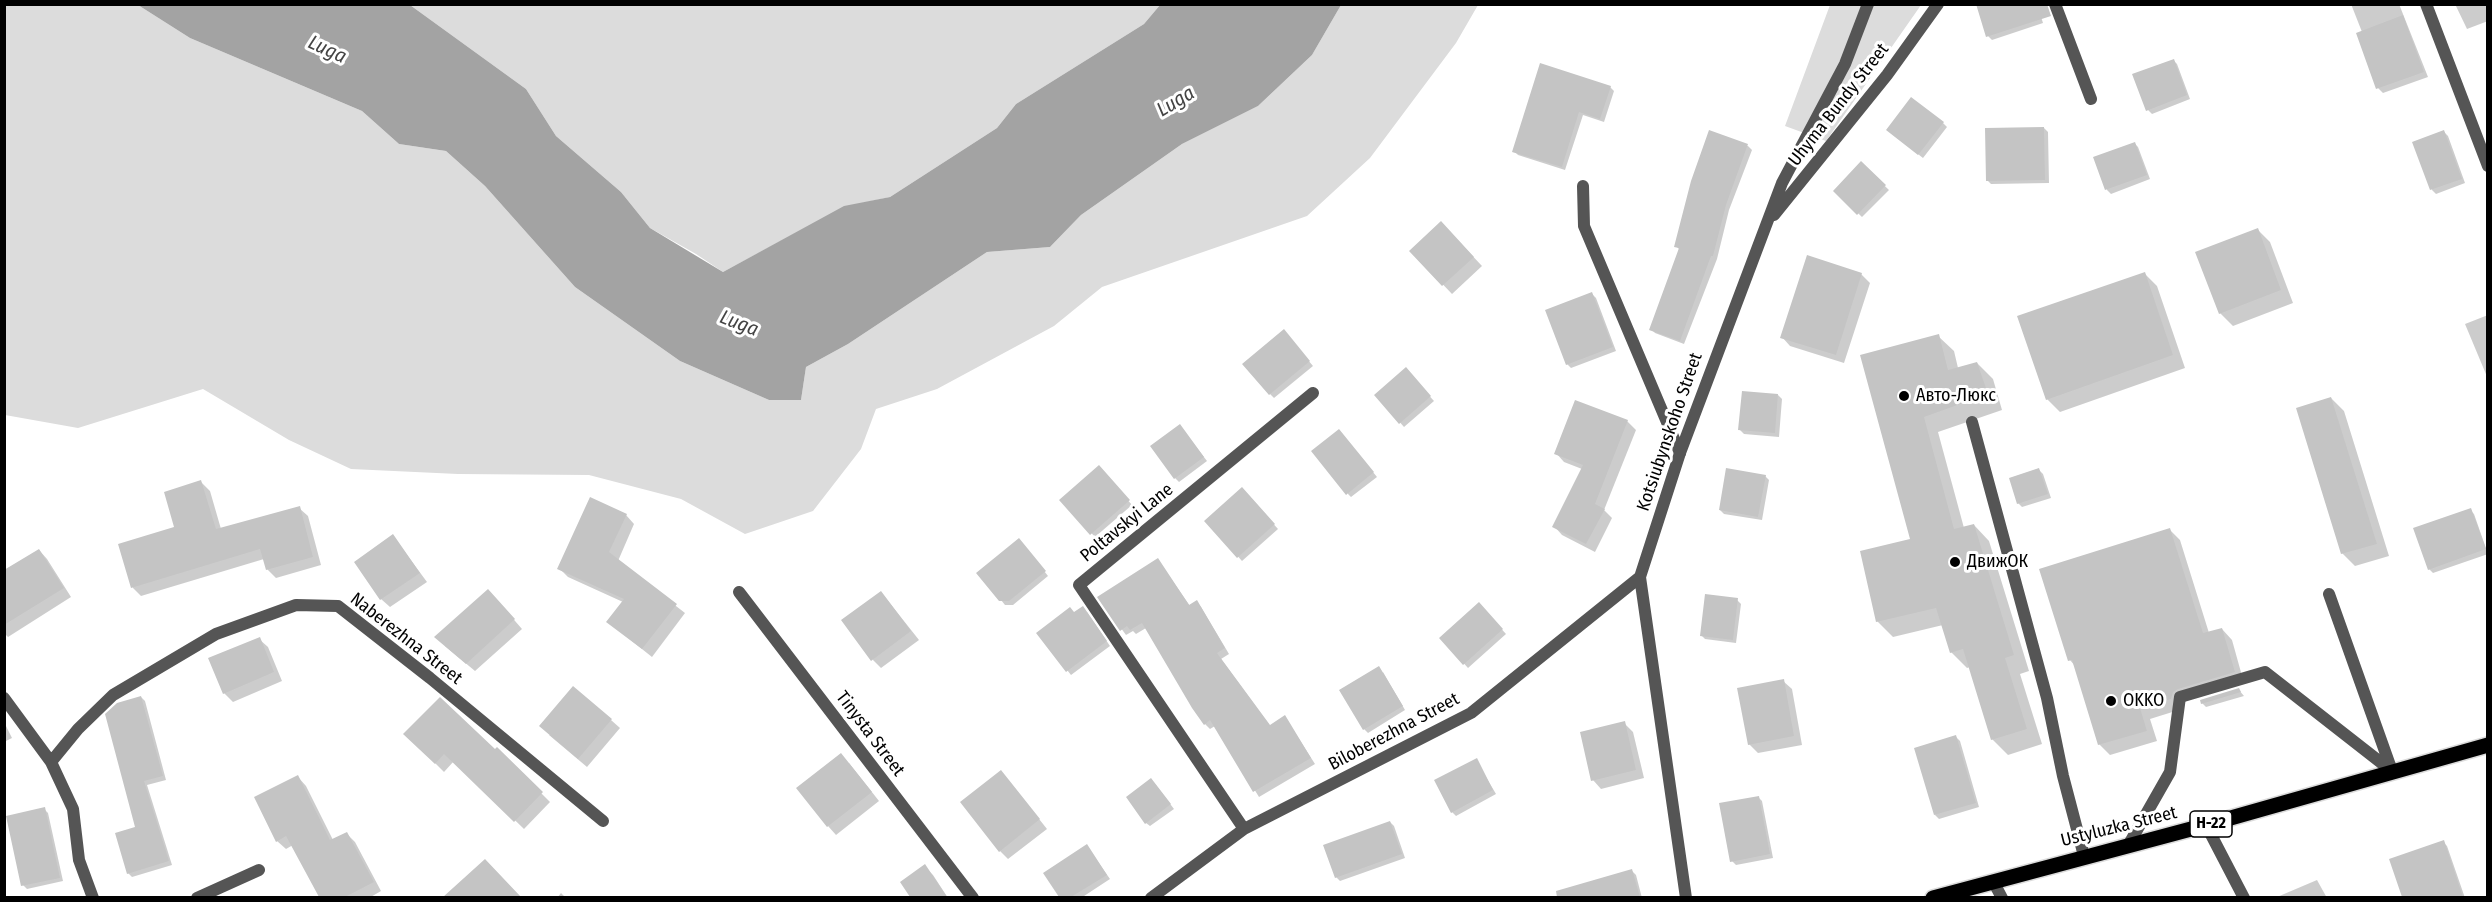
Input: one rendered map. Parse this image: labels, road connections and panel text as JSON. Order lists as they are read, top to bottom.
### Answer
{
  "streets": {
    "main road": ["Н-22", "Ustyluzka Street"],
    "street": [
      "Uhyma Bundy Street",
      "Kotsiubynskoho Street",
      "Poltavskyi Lane",
      "Naberezhna Street",
      "Biloberezhna Street",
      "Tinysta Street"
    ]
  },
  "crossings": [
    ["Uhyma Bundy Street", "Kotsiubynskoho Street"],
    ["Kotsiubynskoho Street", "Biloberezhna Street"],
    ["Poltavskyi Lane", "Biloberezhna Street"]
  ],
  "water": ["Luga"],
  "places": ["Авто-Люкс", "ДвижОК", "OKKO"]
}
